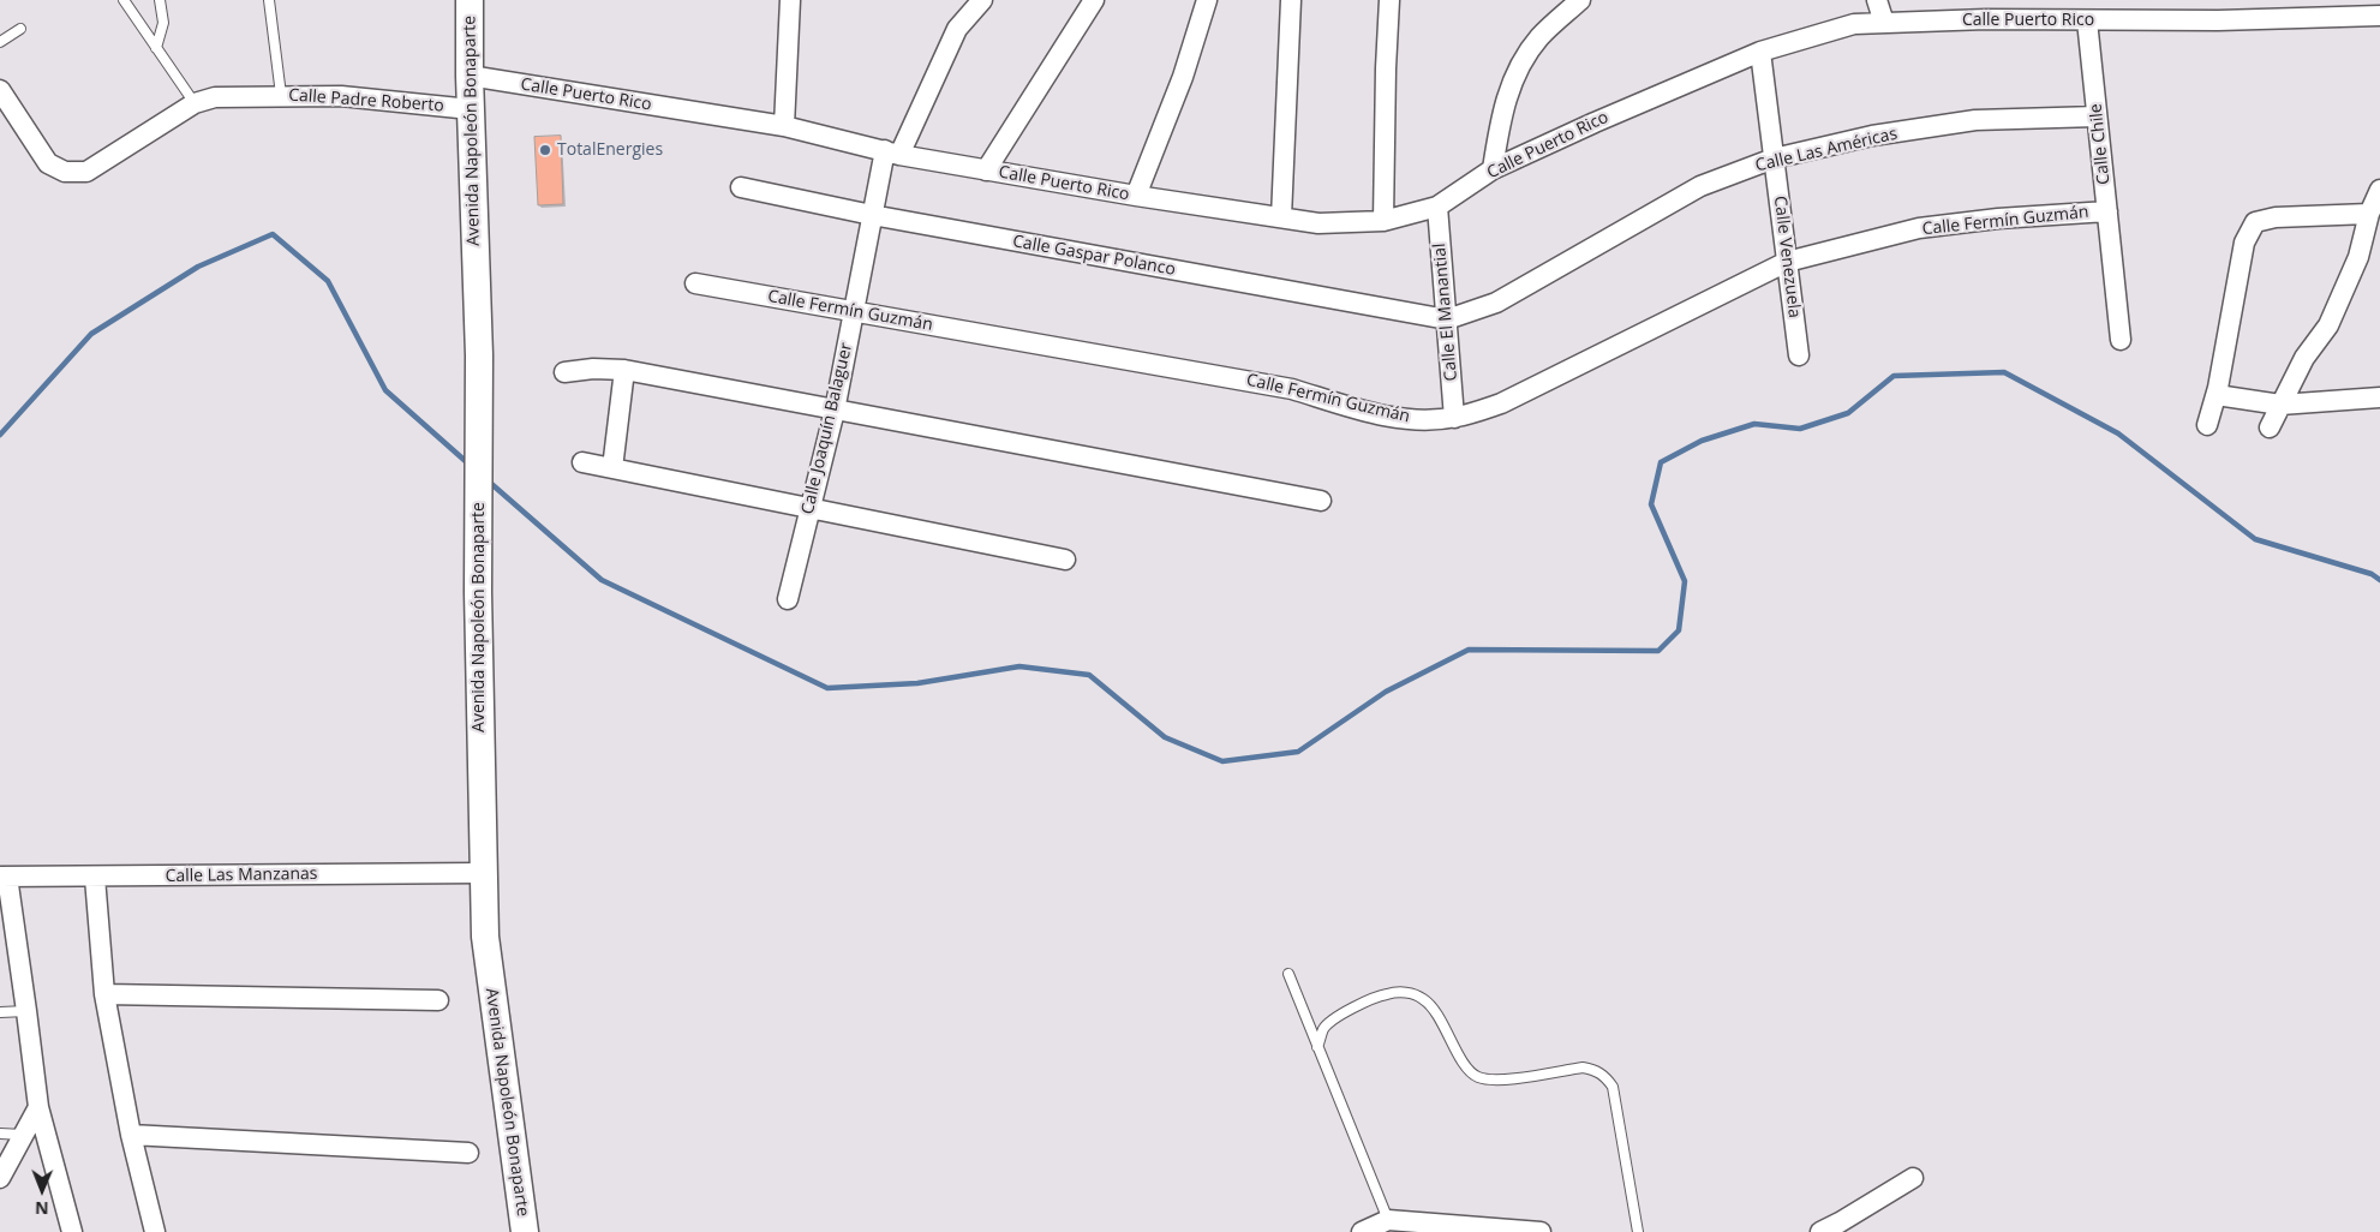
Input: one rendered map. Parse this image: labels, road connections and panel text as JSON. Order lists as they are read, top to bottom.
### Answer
{
  "streets": {
    "main road": ["Avenida Napoleón Bonaparte"],
    "street": [
      "Calle Puerto Rico",
      "Calle Padre Roberto",
      "Calle Chile",
      "Calle Las Américas",
      "Calle Fermín Guzmán",
      "Calle Gaspar Polanco",
      "Calle Venezuela",
      "Calle El Manantial",
      "Calle Joaquín Balaguer",
      "Calle Las Manzanas"
    ]
  },
  "crossings": [
    ["Calle Puerto Rico", "Avenida Napoleón Bonaparte"],
    ["Calle Puerto Rico", "Calle Chile"],
    ["Calle Puerto Rico", "Calle Venezuela"],
    ["Calle Puerto Rico", "Calle El Manantial"],
    ["Calle Puerto Rico", "Calle Joaquín Balaguer"],
    ["Calle Padre Roberto", "Avenida Napoleón Bonaparte"],
    ["Avenida Napoleón Bonaparte", "Calle Las Manzanas"],
    ["Calle Chile", "Calle Las Américas"],
    ["Calle Chile", "Calle Fermín Guzmán"],
    ["Calle Las Américas", "Calle Gaspar Polanco"],
    ["Calle Las Américas", "Calle Venezuela"],
    ["Calle Las Américas", "Calle El Manantial"],
    ["Calle Fermín Guzmán", "Calle Venezuela"],
    ["Calle Fermín Guzmán", "Calle El Manantial"],
    ["Calle Fermín Guzmán", "Calle Joaquín Balaguer"],
    ["Calle Gaspar Polanco", "Calle El Manantial"],
    ["Calle Gaspar Polanco", "Calle Joaquín Balaguer"]
  ],
  "places": ["TotalEnergies"],
  "north": "bottom"
}
